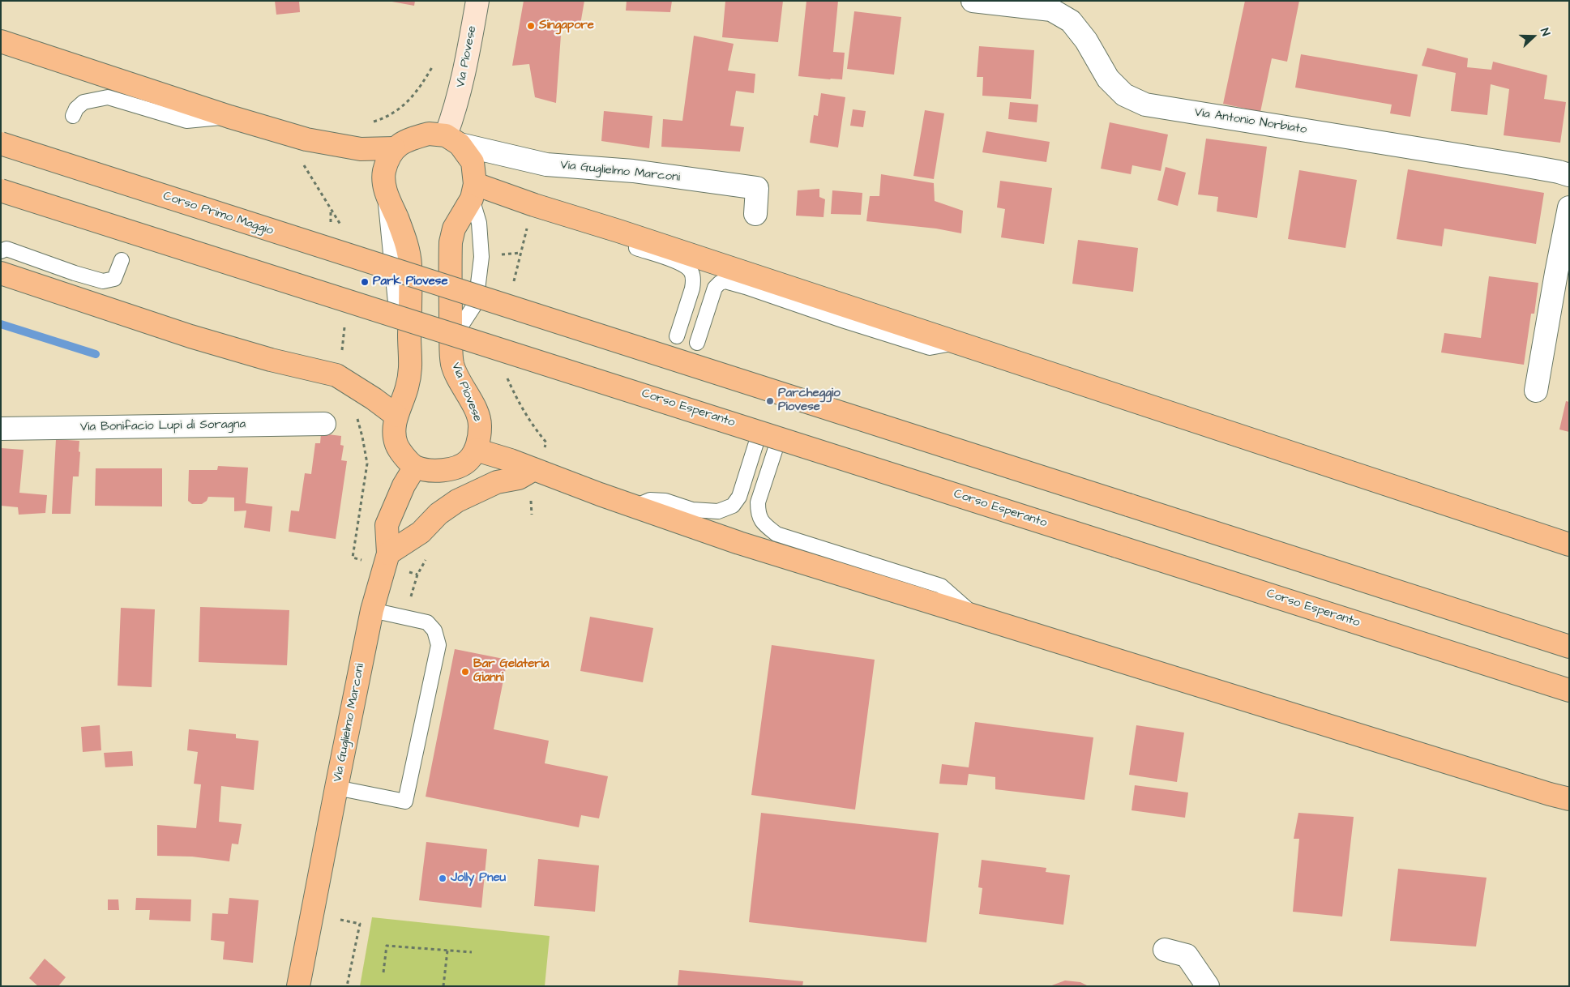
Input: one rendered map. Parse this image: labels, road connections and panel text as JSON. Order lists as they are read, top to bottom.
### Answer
{
  "streets": {
    "main road": [
      "Via Piovese",
      "Via Guglielmo Marconi",
      "Corso Primo Maggio",
      "Corso Esperanto"
    ],
    "street": ["Via Antonio Norbiato", "Via Bonifacio Lupi di Soragna"]
  },
  "crossings": [
    ["Via Piovese", "Via Guglielmo Marconi"],
    ["Via Piovese", "Corso Esperanto"]
  ],
  "places": [
    "Singapore",
    "Park Piovese",
    "Parcheggio Piovese",
    "Bar Gelateria Gianni",
    "Jolly Pneu"
  ],
  "north": "right"
}
